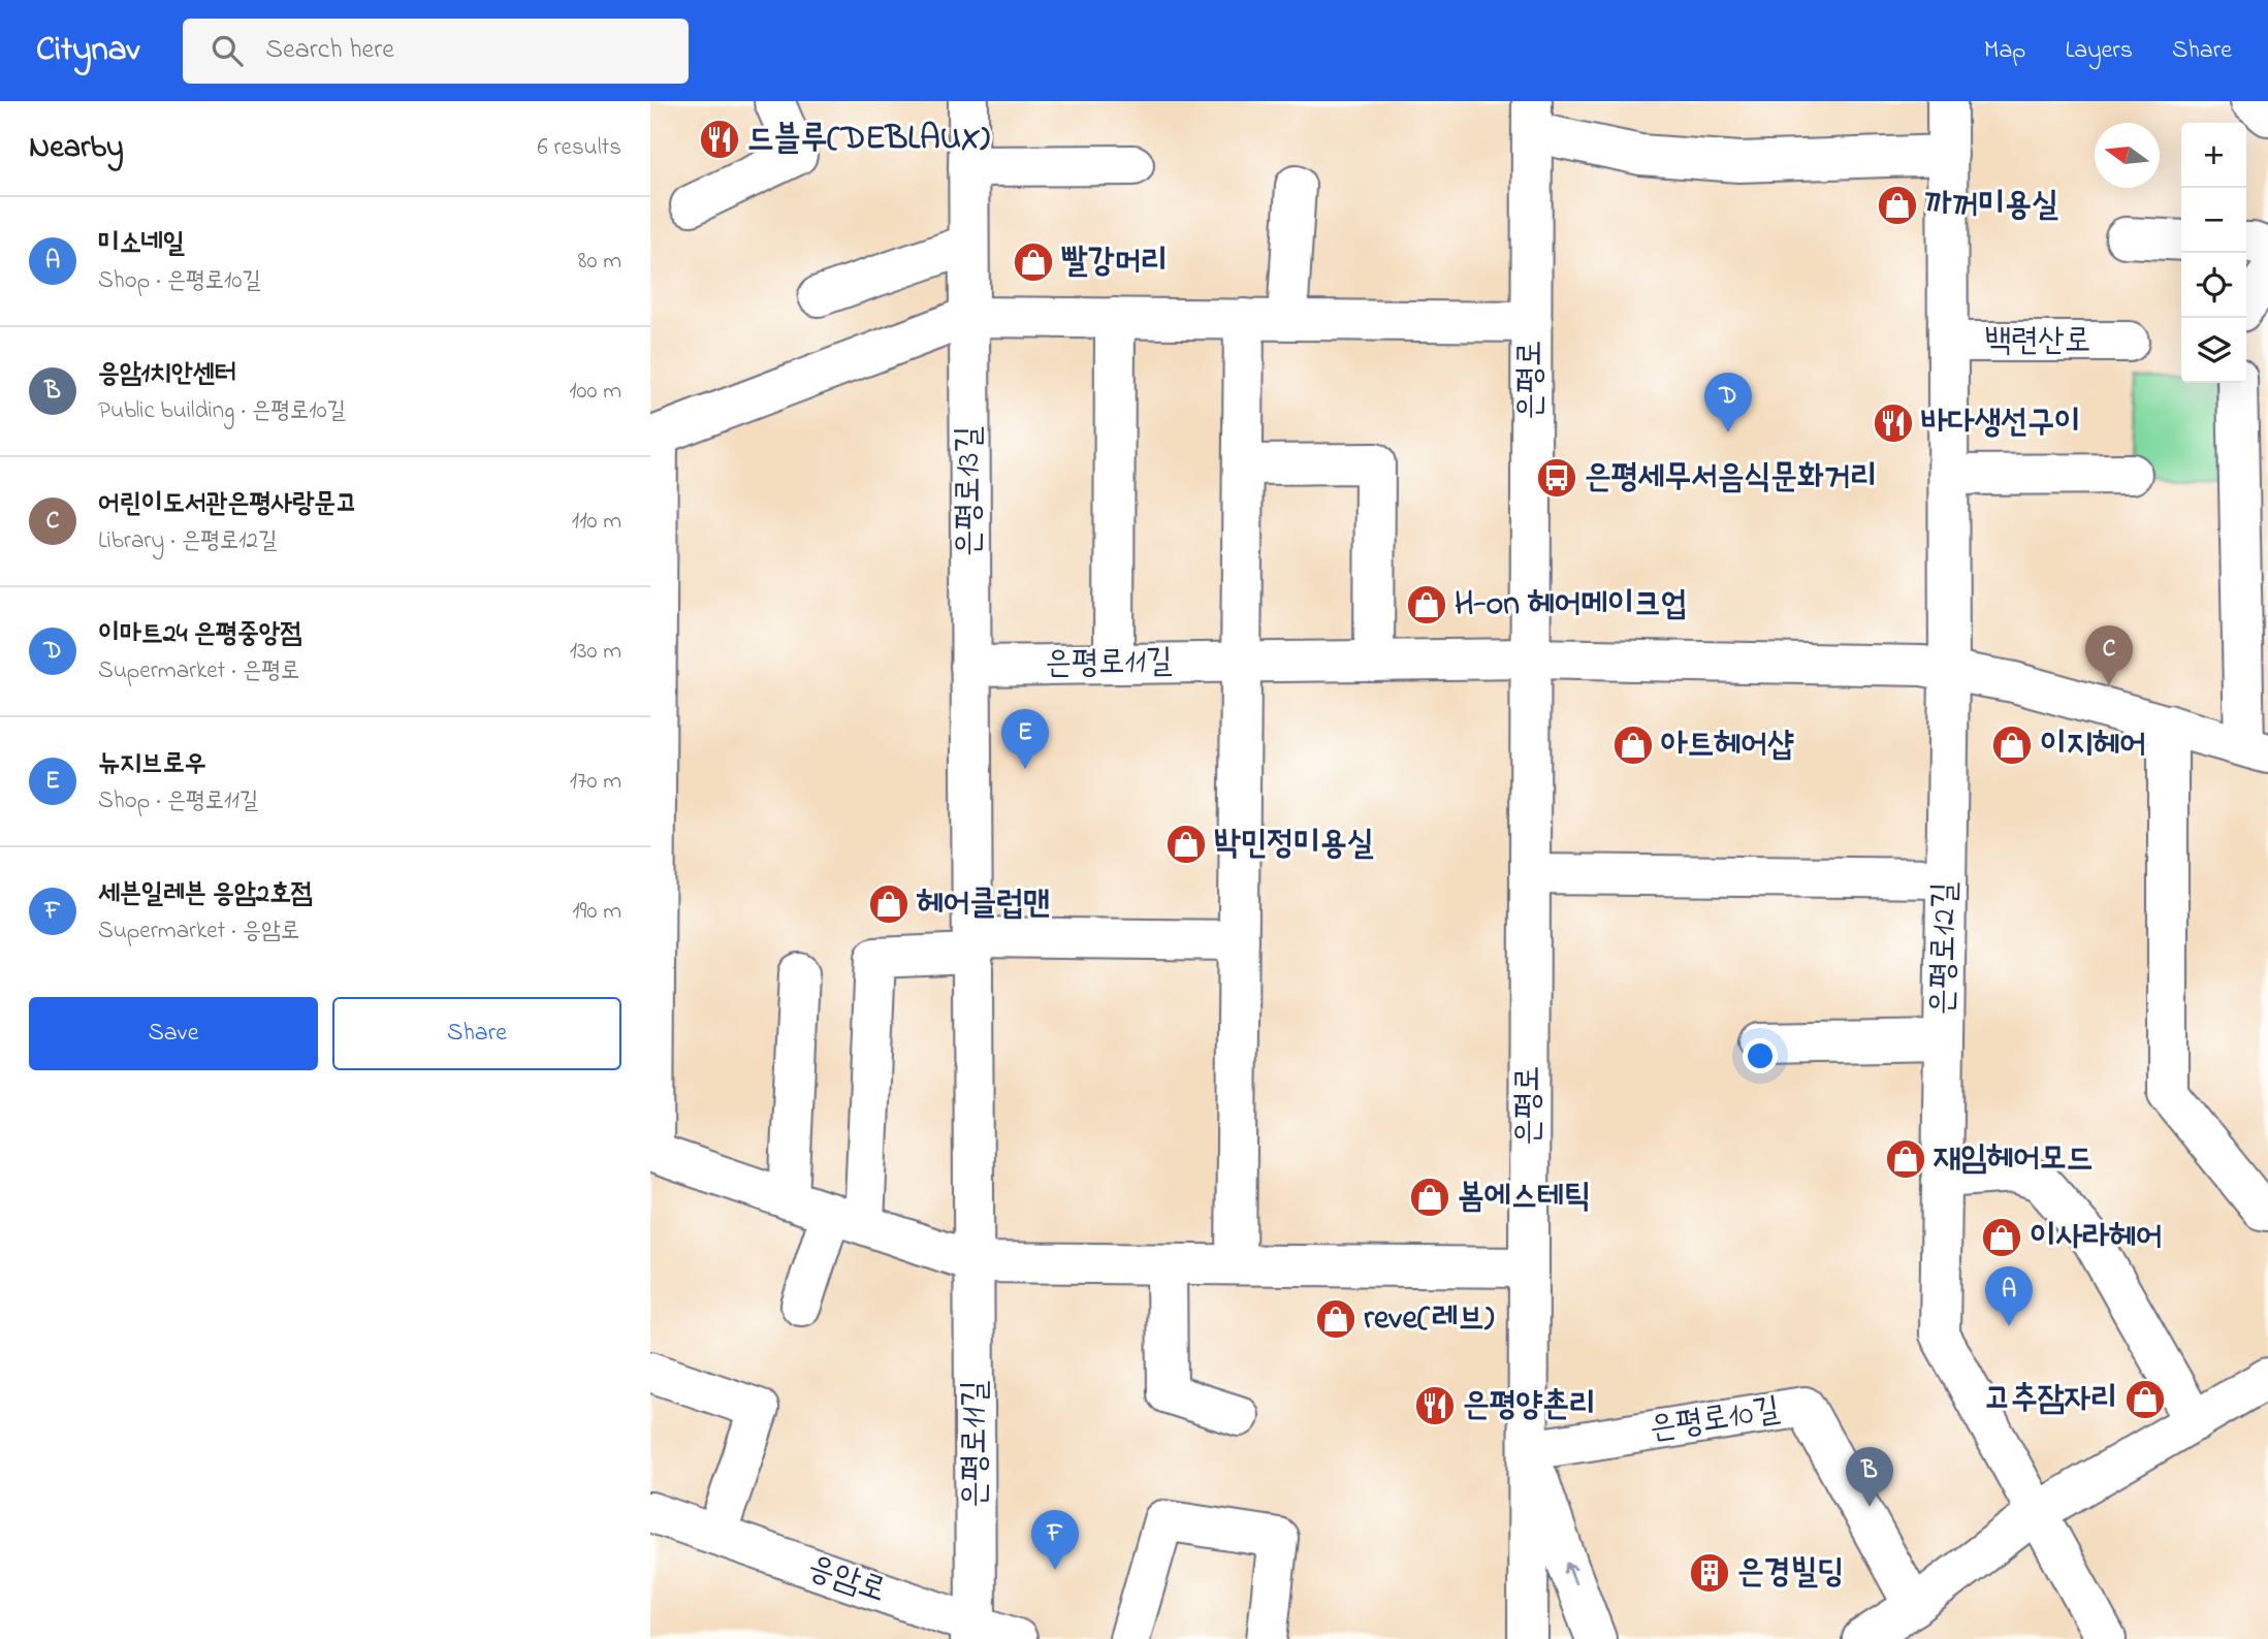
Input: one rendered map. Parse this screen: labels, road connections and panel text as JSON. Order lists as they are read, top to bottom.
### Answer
{
  "streets": {
    "street": [
      "백련산로",
      "은평로",
      "은평로13길",
      "은평로11길",
      "은평로12길",
      "은평로10길",
      "응암로"
    ]
  },
  "crossings": [
    ["백련산로", "은평로12길"],
    ["은평로", "은평로10길"],
    ["은평로13길", "은평로11길"],
    ["은평로11길", "응암로"]
  ],
  "places": {
    "restaurant": ["드블루(DEBLAUX)", "바다생선구이", "은평양촌리"],
    "shop": [
      "까꺼미용실",
      "빨강머리",
      "H-on 헤어메이크업",
      "아트헤어샵",
      "이지헤어",
      "박민정미용실",
      "헤어클럽맨",
      "재임헤어모드",
      "봄에스테틱",
      "이사라헤어",
      "reve(레브)",
      "고추잠자리"
    ],
    "bus stop": ["은평세무서음식문화거리"],
    "building": ["은경빌딩"]
  },
  "north": "left",
  "page": {
    "header": "Citynav",
    "search": "Search here",
    "nav": ["Map", "Layers", "Share"],
    "heading": ["Nearby", "6 results"],
    "map_buttons": ["+", "−"],
    "list": [
      {
        "mark": "A",
        "name": "미소네일",
        "note": "Shop · 은평로10길",
        "value": "80 m"
      },
      {
        "mark": "B",
        "name": "응암1치안센터",
        "note": "Public building · 은평로10길",
        "value": "100 m"
      },
      {
        "mark": "C",
        "name": "어린이도서관은평사랑문고",
        "note": "Library · 은평로12길",
        "value": "110 m"
      },
      {
        "mark": "D",
        "name": "이마트24 은평중앙점",
        "note": "Supermarket · 은평로",
        "value": "130 m"
      },
      {
        "mark": "E",
        "name": "뉴지브로우",
        "note": "Shop · 은평로11길",
        "value": "170 m"
      },
      {
        "mark": "F",
        "name": "세븐일레븐 응암2호점",
        "note": "Supermarket · 응암로",
        "value": "190 m"
      }
    ],
    "pins": [
      "D",
      "C",
      "E",
      "A",
      "B",
      "F"
    ],
    "buttons": ["Save", "Share"]
  }
}
